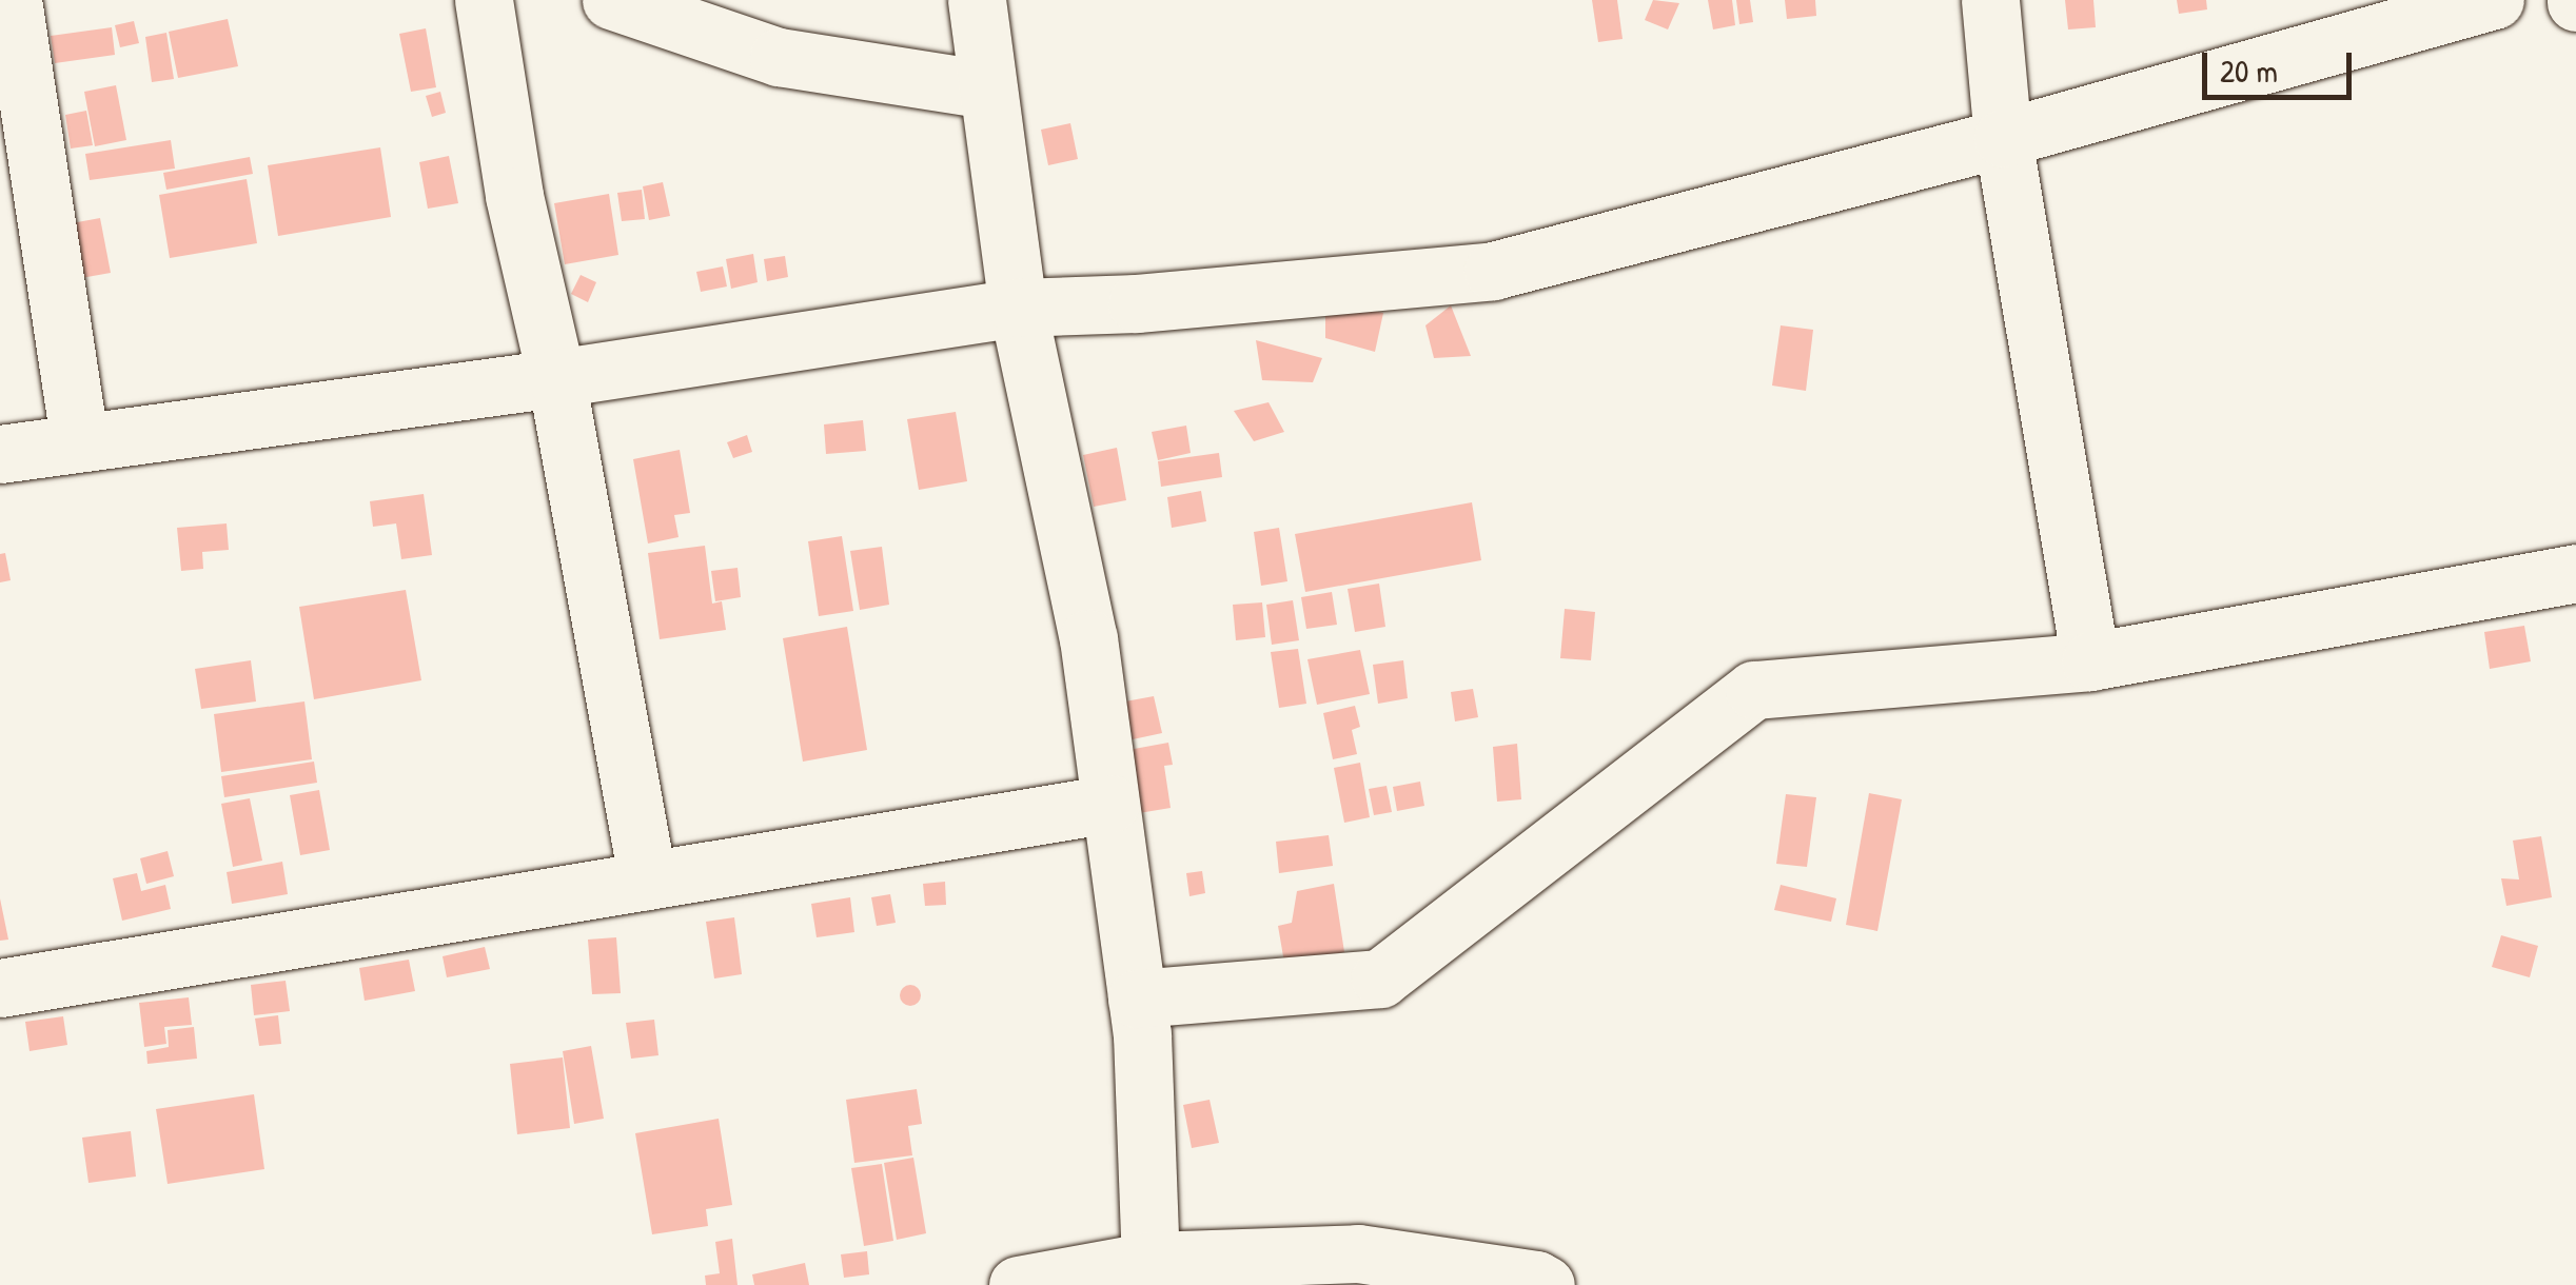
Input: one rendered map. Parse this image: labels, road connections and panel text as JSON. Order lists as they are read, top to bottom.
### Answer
{
  "scale_bar": "20 m"
}
